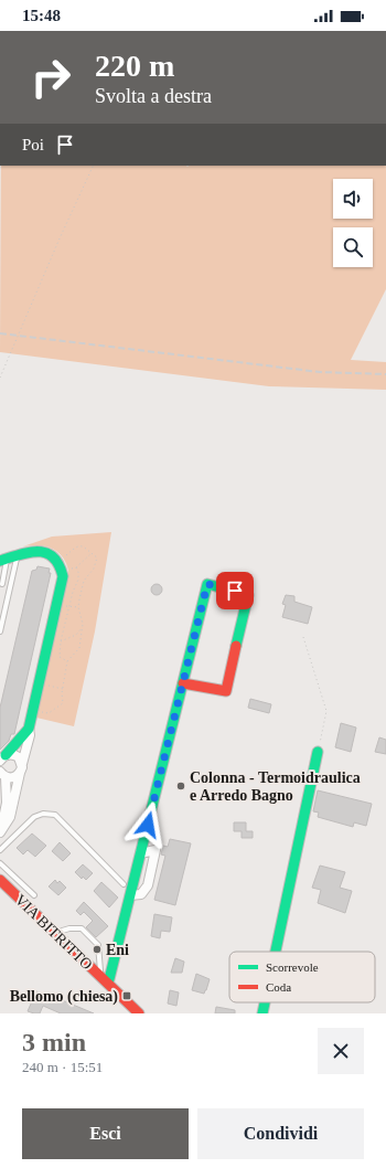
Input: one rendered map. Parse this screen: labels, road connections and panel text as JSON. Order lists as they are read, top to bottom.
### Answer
{
  "streets": {
    "street": ["VIA BITRITTO"]
  },
  "places": {
    "other": ["Colonna - Termoidraulica e Arredo Bagno", "Eni"],
    "transit": ["Bellomo (chiesa)"]
  },
  "legend": ["Scorrevole", "Coda"],
  "page": {
    "status": "15:48",
    "turn": ["220 m", "Svolta a destra"],
    "then": "Poi",
    "heading": ["3 min", "240 m · 15:51"],
    "buttons": ["Esci", "Condividi"]
  }
}
